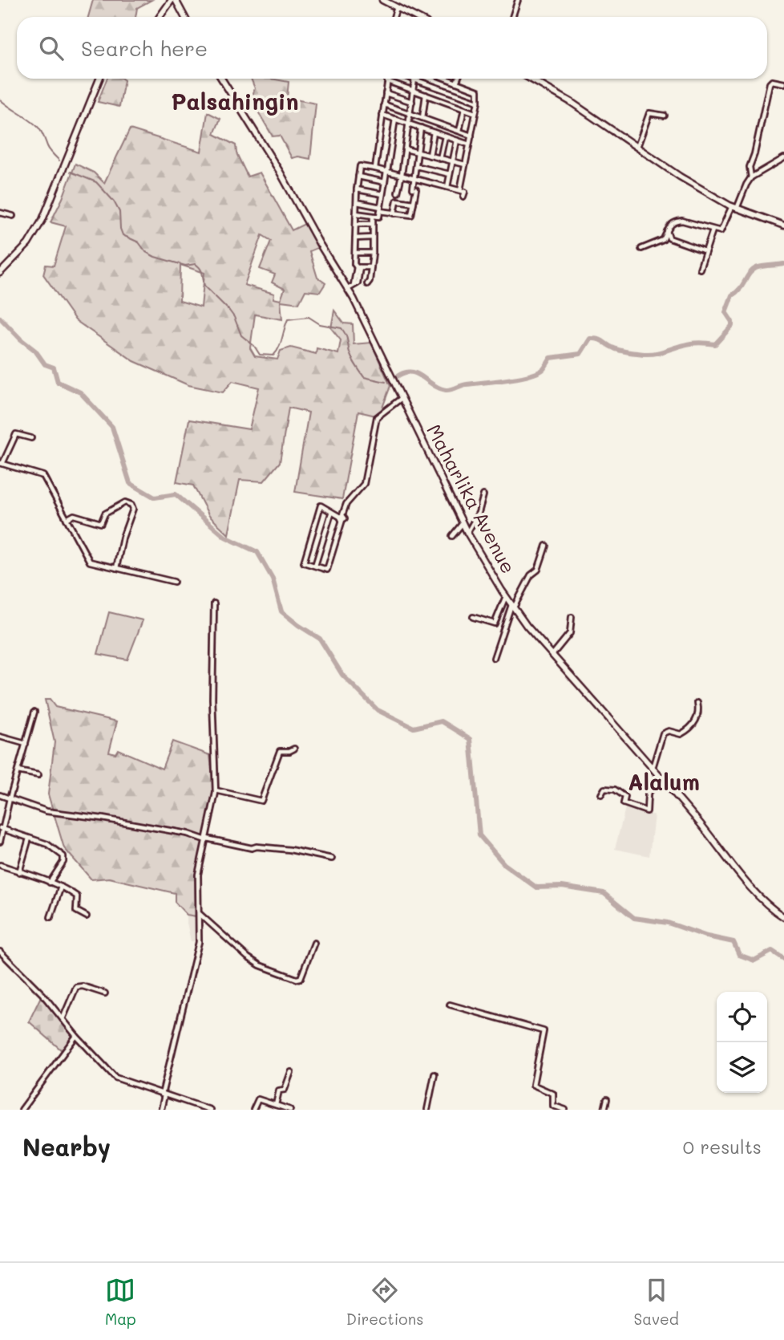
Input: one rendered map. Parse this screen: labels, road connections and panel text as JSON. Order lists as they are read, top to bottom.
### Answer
{
  "streets": {
    "main road": ["Maharlika Avenue"]
  },
  "districts": ["Palsahingin", "Alalum"],
  "page": {
    "search": "Search here",
    "heading": ["Nearby", "0 results"],
    "nav": ["Map", "Directions", "Saved"]
  }
}
